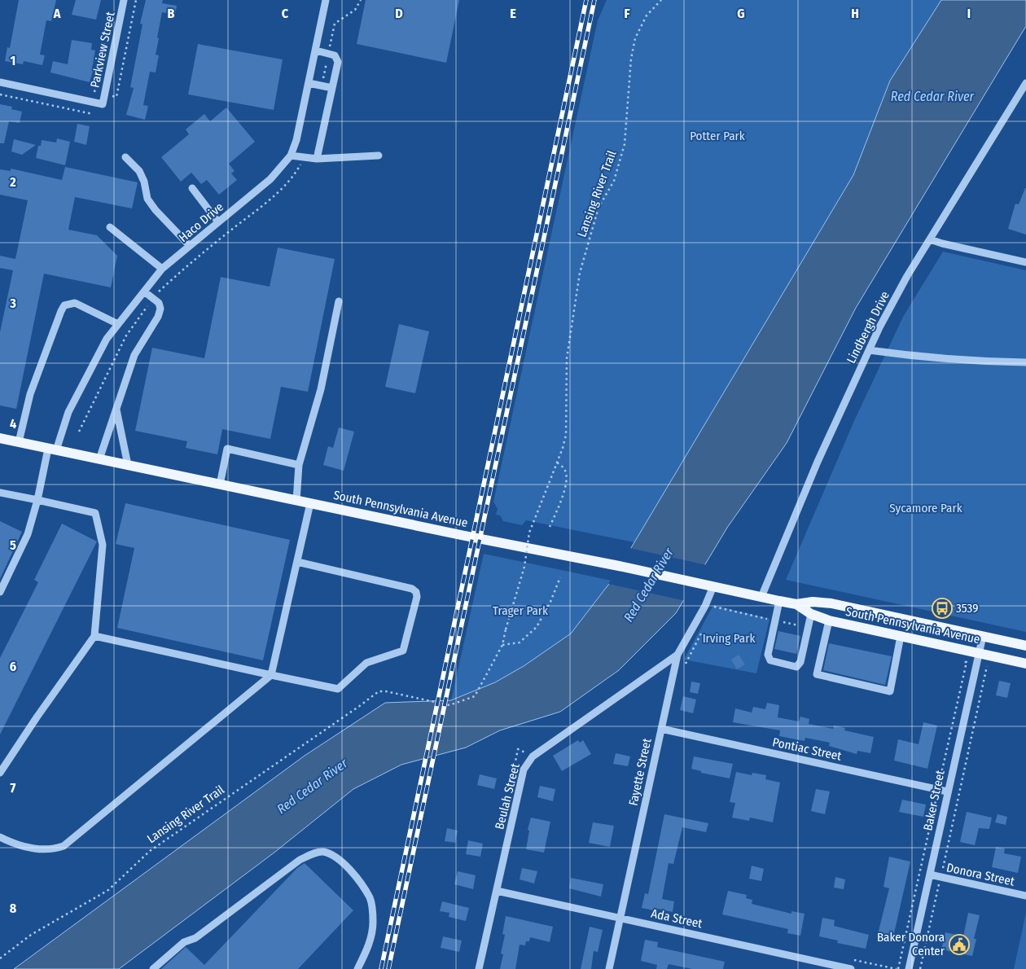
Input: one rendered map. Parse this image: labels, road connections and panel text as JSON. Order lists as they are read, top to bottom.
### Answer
{
  "streets": {
    "main road": ["South Pennsylvania Avenue"],
    "street": [
      "Parkview Street",
      "Haco Drive",
      "Lindbergh Drive",
      "Pontiac Street",
      "Fayette Street",
      "Beulah Street",
      "Baker Street",
      "Donora Street",
      "Ada Street"
    ],
    "path": ["Lansing River Trail"]
  },
  "crossings": [
    ["Haco Drive", "South Pennsylvania Avenue"],
    ["Lindbergh Drive", "South Pennsylvania Avenue"],
    ["South Pennsylvania Avenue", "Fayette Street"],
    ["South Pennsylvania Avenue", "Baker Street"],
    ["Pontiac Street", "Fayette Street"],
    ["Pontiac Street", "Baker Street"],
    ["Fayette Street", "Beulah Street"],
    ["Fayette Street", "Ada Street"],
    ["Beulah Street", "Ada Street"],
    ["Baker Street", "Donora Street"]
  ],
  "water": ["Red Cedar River"],
  "parks": [
    "Potter Park",
    "Sycamore Park",
    "Trager Park",
    "Irving Park"
  ],
  "places": {
    "bus stop": ["3539"],
    "public building": ["Baker Donora Center"]
  },
  "grid": {
    "columns": [
      "A",
      "B",
      "C",
      "D",
      "E",
      "F",
      "G",
      "H",
      "I"
    ],
    "rows": [
      "1",
      "2",
      "3",
      "4",
      "5",
      "6",
      "7",
      "8"
    ]
  }
}
